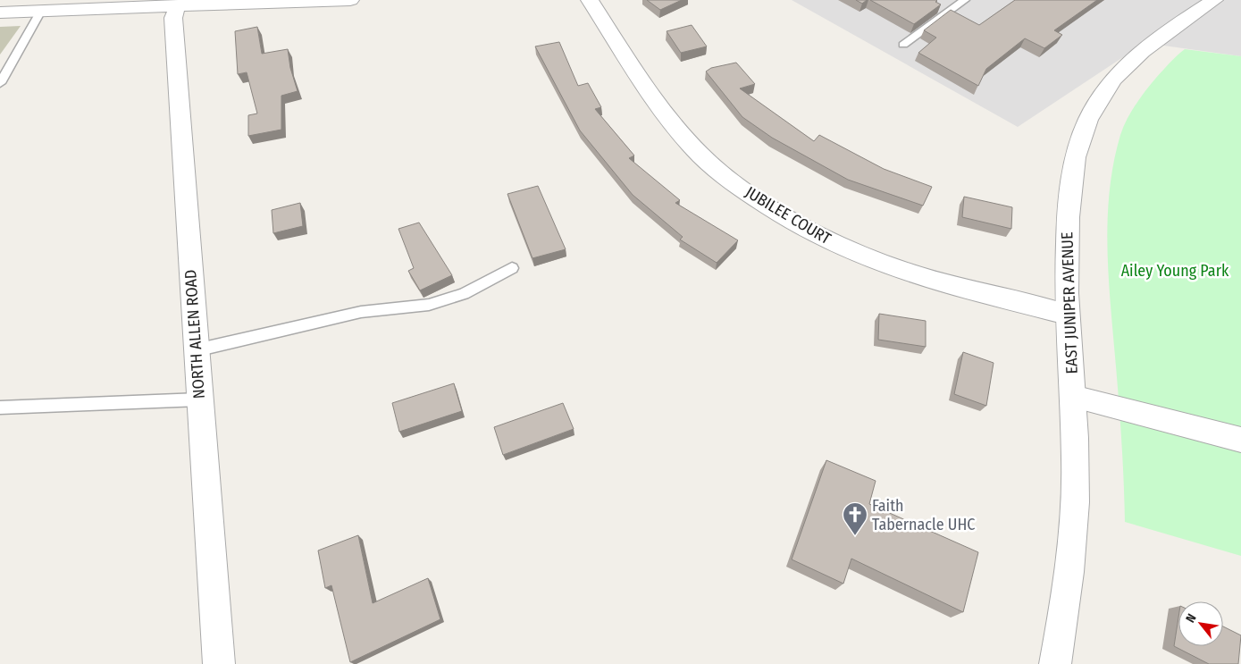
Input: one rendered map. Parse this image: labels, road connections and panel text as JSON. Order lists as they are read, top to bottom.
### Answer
{
  "streets": {
    "street": ["JUBILEE COURT", "EAST JUNIPER AVENUE", "NORTH ALLEN ROAD"]
  },
  "crossings": [
    ["JUBILEE COURT", "EAST JUNIPER AVENUE"]
  ],
  "parks": ["Ailey Young Park"],
  "places": {
    "church": ["Faith Tabernacle UHC"]
  },
  "north": "top left"
}
